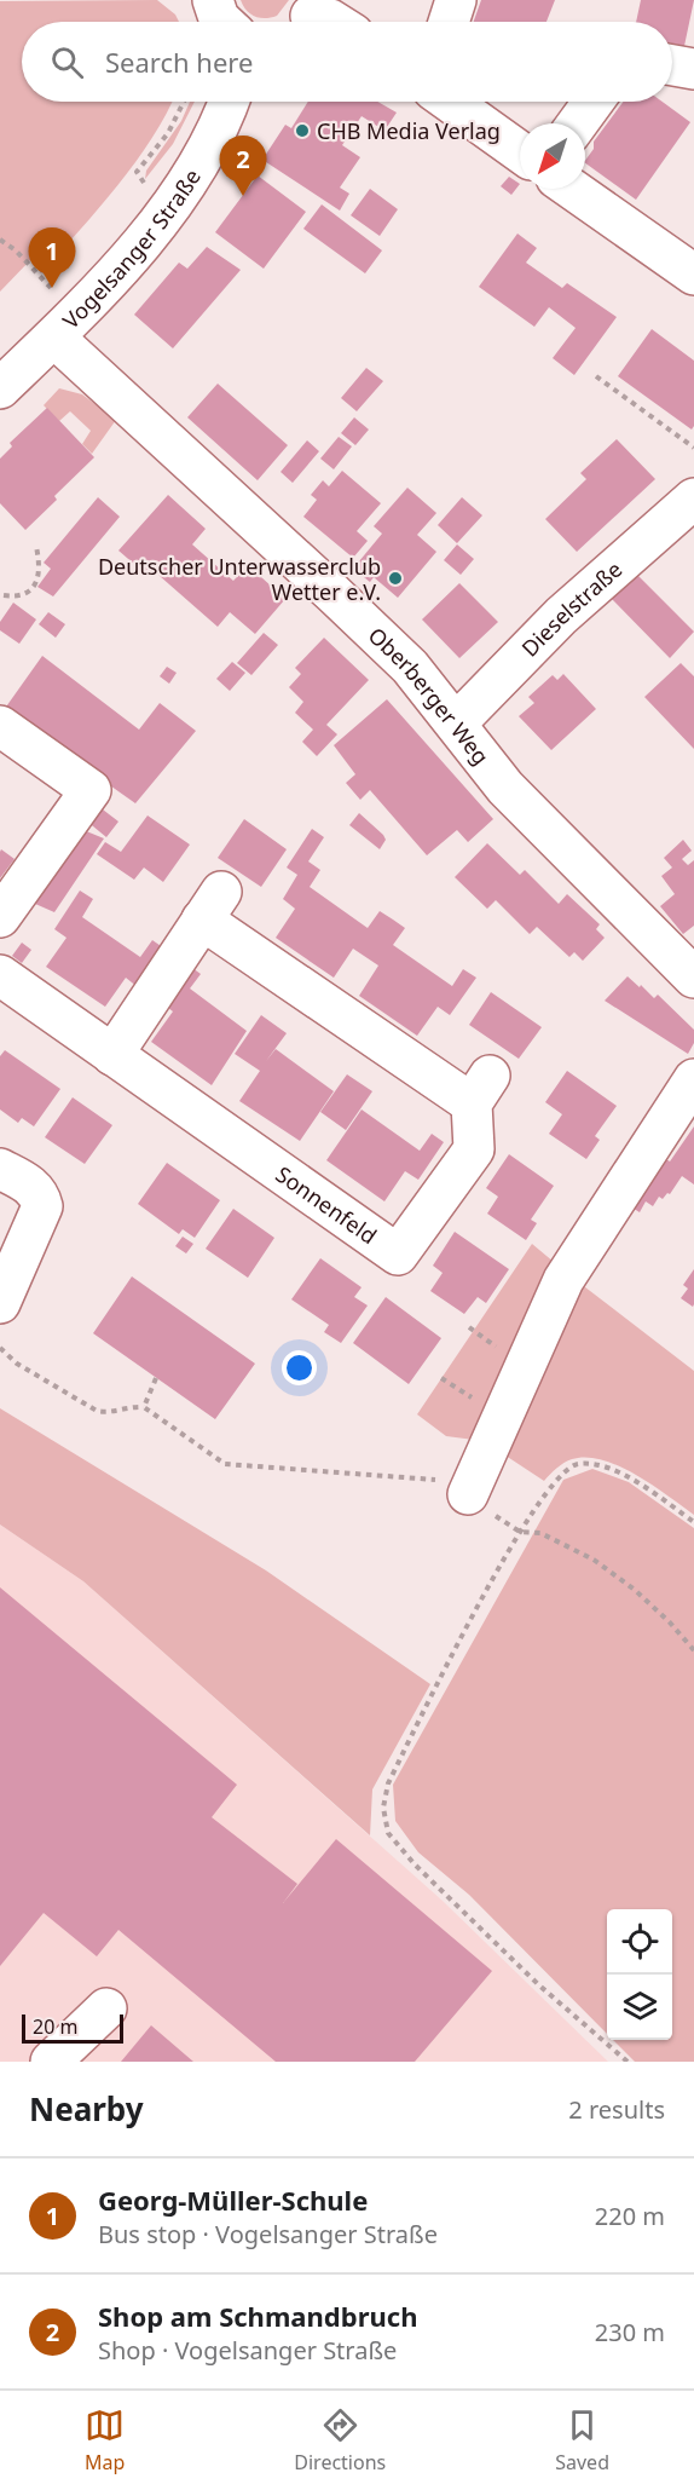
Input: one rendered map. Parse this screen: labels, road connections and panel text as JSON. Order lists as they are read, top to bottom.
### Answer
{
  "streets": {
    "street": [
      "Vogelsanger Straße",
      "Dieselstraße",
      "Oberberger Weg",
      "Sonnenfeld"
    ]
  },
  "crossings": [
    ["Vogelsanger Straße", "Oberberger Weg"],
    ["Dieselstraße", "Oberberger Weg"]
  ],
  "places": ["CHB Media Verlag", "Deutscher Unterwasserclub Wetter e.V."],
  "scale_bar": "20 m",
  "north": "bottom left",
  "page": {
    "search": "Search here",
    "pins": ["2", "1"],
    "scale": "20 m",
    "heading": ["Nearby", "2 results"],
    "list": [
      {
        "mark": "1",
        "name": "Georg-Müller-Schule",
        "note": "Bus stop · Vogelsanger Straße",
        "value": "220 m"
      },
      {
        "mark": "2",
        "name": "Shop am Schmandbruch",
        "note": "Shop · Vogelsanger Straße",
        "value": "230 m"
      }
    ],
    "nav": ["Map", "Directions", "Saved"]
  }
}
